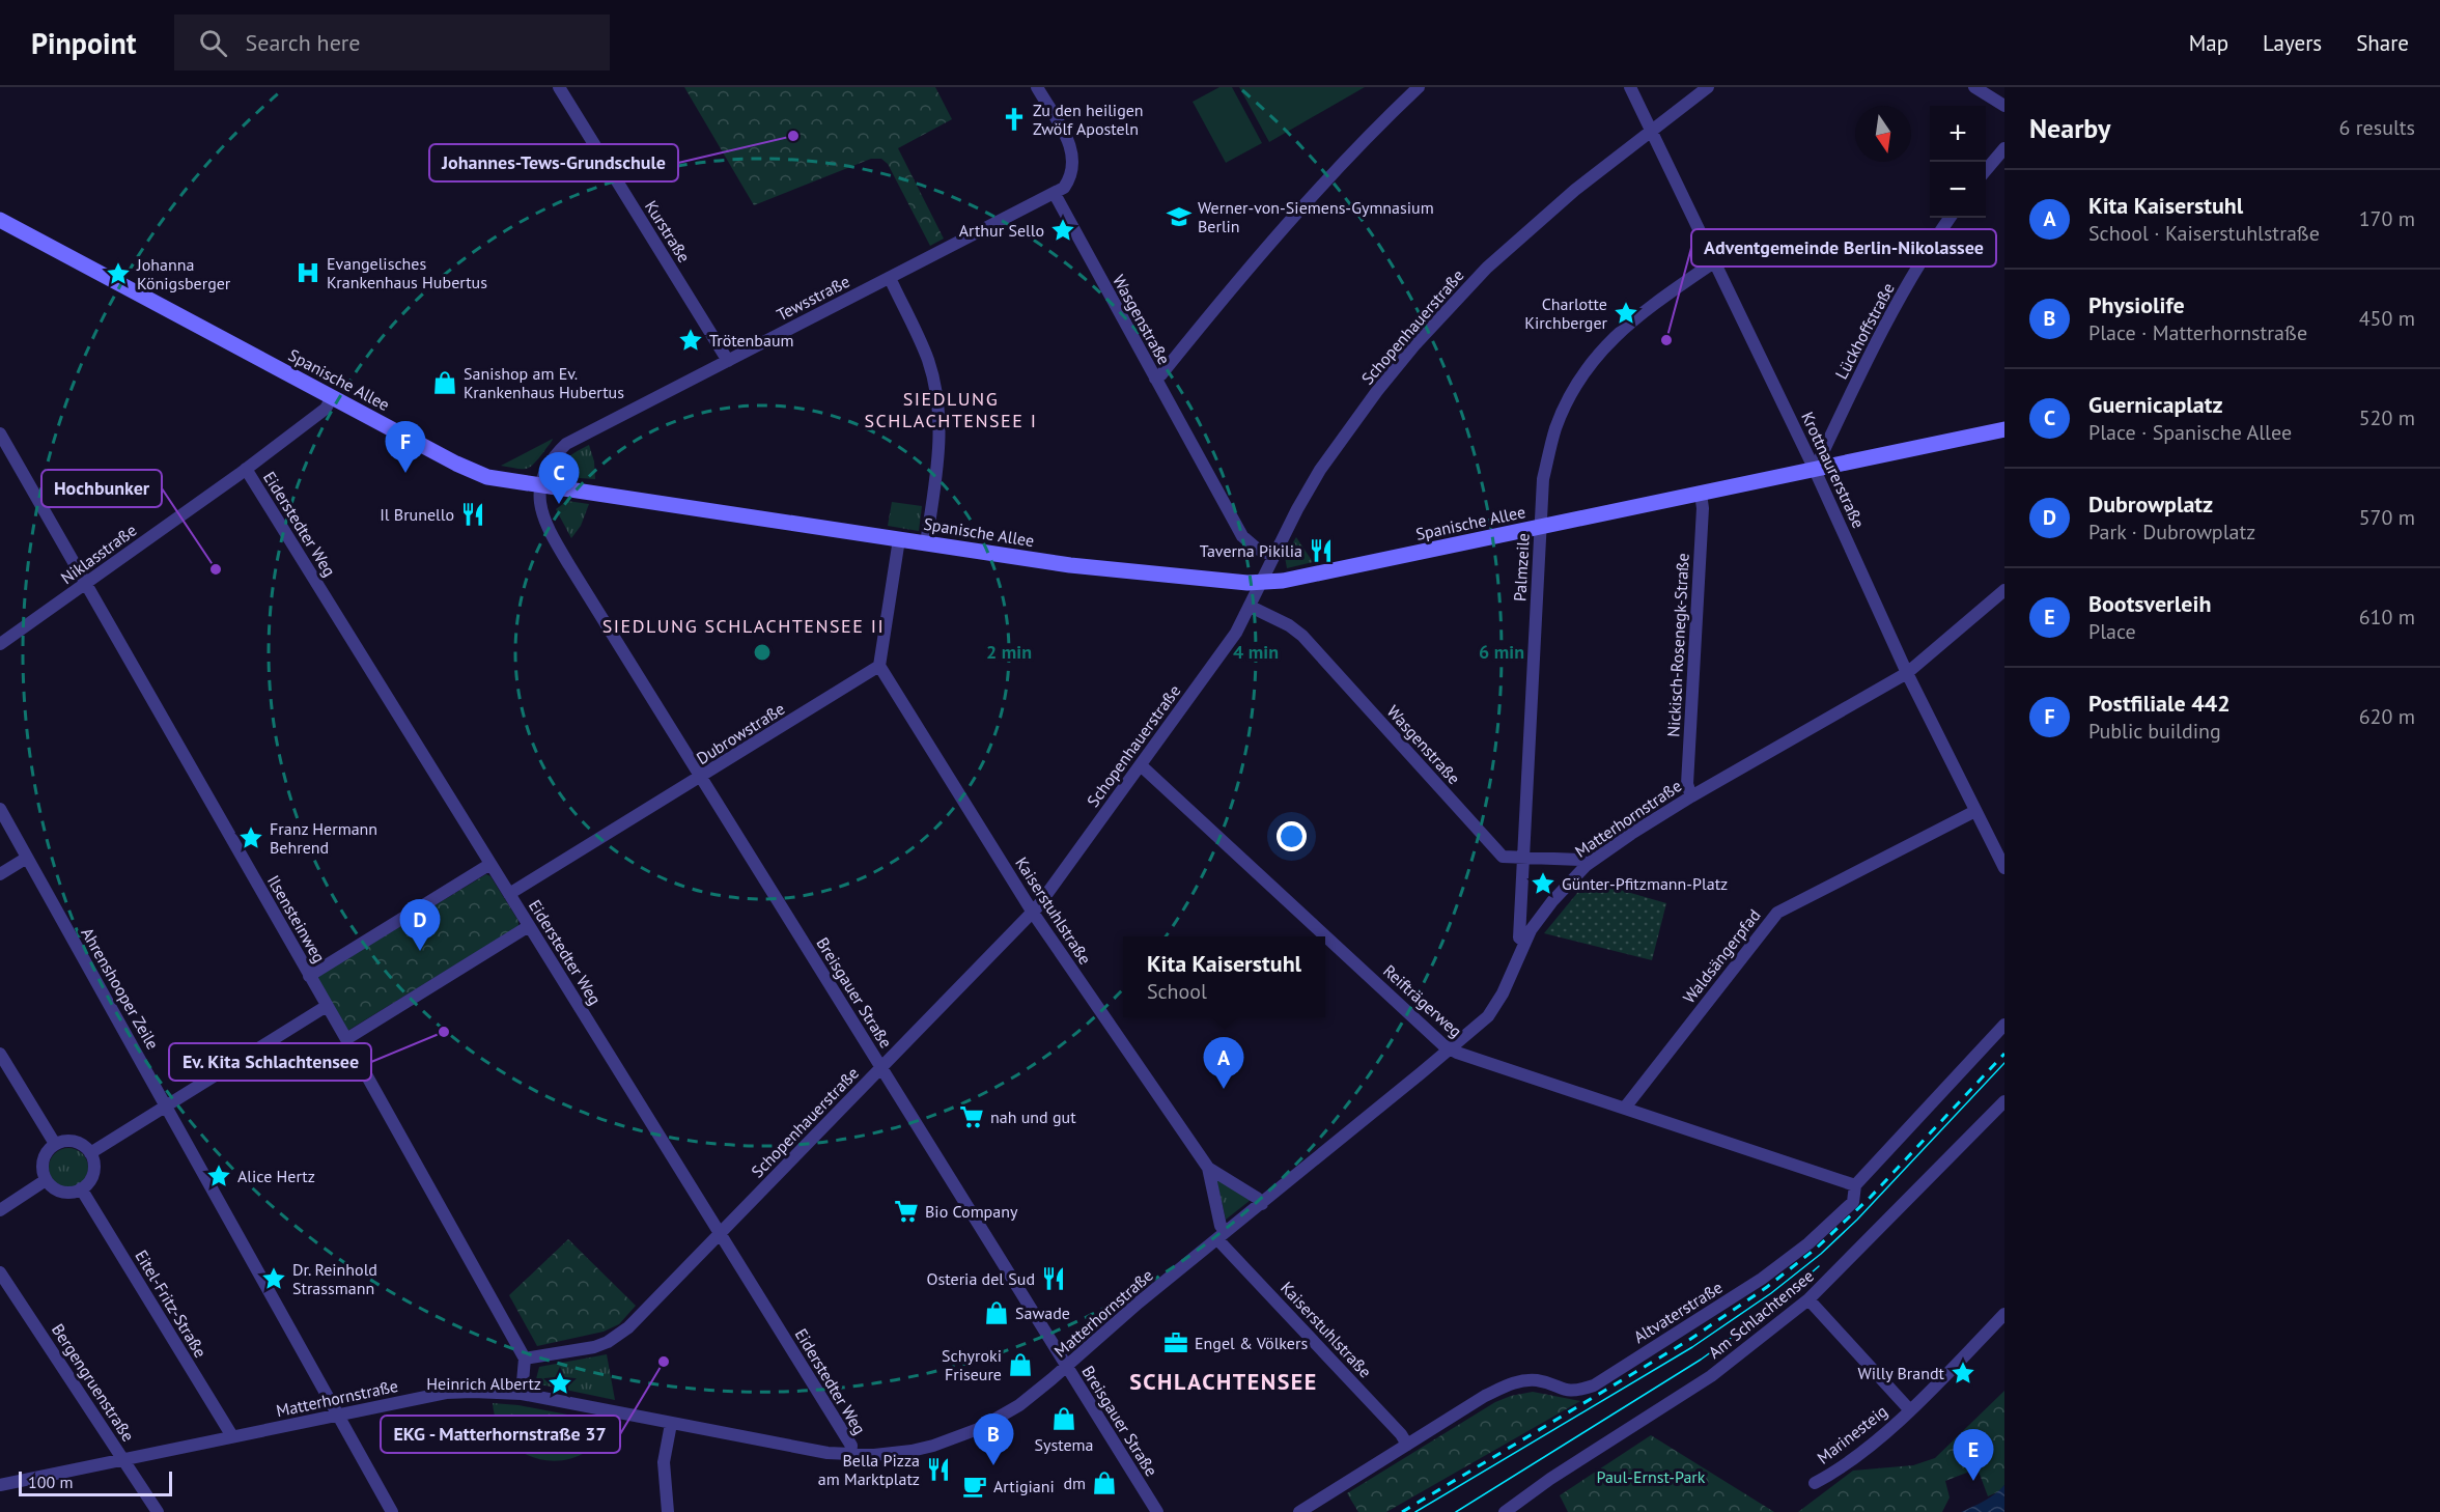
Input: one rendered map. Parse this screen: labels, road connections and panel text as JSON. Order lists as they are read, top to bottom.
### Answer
{
  "streets": {
    "main road": ["Spanische Allee"],
    "street": [
      "Kurstraße",
      "Tewsstraße",
      "Wasgenstraße",
      "Schopenhauerstraße",
      "Lückhoffstraße",
      "Krottnaurerstraße",
      "Eiderstedter Weg",
      "Niklasstraße",
      "Palmzeile",
      "Nickisch-Rosenegk-Straße",
      "Dubrowstraße",
      "Matterhornstraße",
      "Kaiserstuhlstraße",
      "Ilsensteinweg",
      "Waldsängerpfad",
      "Ahrenshooper Zeile",
      "Breisgauer Straße",
      "Reifträgerweg",
      "Eitel-Fritz-Straße",
      "Altvaterstraße",
      "Am Schlachtensee",
      "Bergengruenstraße",
      "Marinesteig"
    ]
  },
  "crossings": [
    ["Kurstraße", "Tewsstraße"],
    ["Tewsstraße", "Wasgenstraße"],
    ["Tewsstraße", "Spanische Allee"],
    ["Tewsstraße", "Breisgauer Straße"],
    ["Wasgenstraße", "Schopenhauerstraße"],
    ["Wasgenstraße", "Palmzeile"],
    ["Wasgenstraße", "Matterhornstraße"],
    ["Schopenhauerstraße", "Spanische Allee"],
    ["Schopenhauerstraße", "Krottnaurerstraße"],
    ["Schopenhauerstraße", "Eiderstedter Weg"],
    ["Schopenhauerstraße", "Kaiserstuhlstraße"],
    ["Schopenhauerstraße", "Ilsensteinweg"],
    ["Schopenhauerstraße", "Breisgauer Straße"],
    ["Schopenhauerstraße", "Reifträgerweg"],
    ["Lückhoffstraße", "Spanische Allee"],
    ["Lückhoffstraße", "Krottnaurerstraße"],
    ["Spanische Allee", "Krottnaurerstraße"],
    ["Spanische Allee", "Niklasstraße"],
    ["Spanische Allee", "Palmzeile"],
    ["Spanische Allee", "Nickisch-Rosenegk-Straße"],
    ["Spanische Allee", "Breisgauer Straße"],
    ["Krottnaurerstraße", "Palmzeile"],
    ["Krottnaurerstraße", "Matterhornstraße"],
    ["Krottnaurerstraße", "Waldsängerpfad"],
    ["Eiderstedter Weg", "Niklasstraße"],
    ["Eiderstedter Weg", "Dubrowstraße"],
    ["Eiderstedter Weg", "Matterhornstraße"],
    ["Niklasstraße", "Ilsensteinweg"],
    ["Palmzeile", "Matterhornstraße"],
    ["Nickisch-Rosenegk-Straße", "Matterhornstraße"],
    ["Dubrowstraße", "Kaiserstuhlstraße"],
    ["Dubrowstraße", "Breisgauer Straße"],
    ["Matterhornstraße", "Kaiserstuhlstraße"],
    ["Matterhornstraße", "Ahrenshooper Zeile"],
    ["Matterhornstraße", "Breisgauer Straße"],
    ["Matterhornstraße", "Reifträgerweg"],
    ["Matterhornstraße", "Eitel-Fritz-Straße"],
    ["Matterhornstraße", "Bergengruenstraße"],
    ["Kaiserstuhlstraße", "Altvaterstraße"],
    ["Waldsängerpfad", "Reifträgerweg"],
    ["Reifträgerweg", "Altvaterstraße"],
    ["Am Schlachtensee", "Marinesteig"]
  ],
  "districts": ["SIEDLUNG SCHLACHTENSEE I", "SIEDLUNG SCHLACHTENSEE II", "SCHLACHTENSEE"],
  "parks": ["Paul-Ernst-Park"],
  "places": {
    "church": ["Zu den heiligen Zwölf Aposteln"],
    "other": [
      "Johannes-Tews-Grundschule",
      "Adventgemeinde Berlin-Nikolassee",
      "Hochbunker",
      "Ev. Kita Schlachtensee",
      "EKG - Matterhornstraße 37"
    ],
    "school or university": ["Werner-von-Siemens-Gymnasium Berlin"],
    "place": [
      "Arthur Sello",
      "Johanna Königsberger",
      "Charlotte Kirchberger",
      "Trötenbaum",
      "Franz Hermann Behrend",
      "Günter-Pfitzmann-Platz",
      "Alice Hertz",
      "Dr. Reinhold Strassmann",
      "Willy Brandt",
      "Heinrich Albertz"
    ],
    "hospital": ["Evangelisches Krankenhaus Hubertus"],
    "shop": [
      "Sanishop am Ev. Krankenhaus Hubertus",
      "Sawade",
      "Schyroki Friseure",
      "Systema",
      "dm"
    ],
    "restaurant": [
      "Il Brunello",
      "Taverna Pikilia",
      "Osteria del Sud",
      "Bella Pizza am Marktplatz"
    ],
    "supermarket": ["nah und gut", "Bio Company"],
    "office": ["Engel & Völkers"],
    "cafe": ["Artigiani"]
  },
  "scale_bar": "100 m",
  "north": "bottom",
  "page": {
    "header": "Pinpoint",
    "search": "Search here",
    "nav": ["Map", "Layers", "Share"],
    "heading": ["Nearby", "6 results"],
    "map_buttons": ["+", "−"],
    "list": [
      {
        "mark": "A",
        "name": "Kita Kaiserstuhl",
        "note": "School · Kaiserstuhlstraße",
        "value": "170 m"
      },
      {
        "mark": "B",
        "name": "Physiolife",
        "note": "Place · Matterhornstraße",
        "value": "450 m"
      },
      {
        "mark": "C",
        "name": "Guernicaplatz",
        "note": "Place · Spanische Allee",
        "value": "520 m"
      },
      {
        "mark": "D",
        "name": "Dubrowplatz",
        "note": "Park · Dubrowplatz",
        "value": "570 m"
      },
      {
        "mark": "E",
        "name": "Bootsverleih",
        "note": "Place",
        "value": "610 m"
      },
      {
        "mark": "F",
        "name": "Postfiliale 442",
        "note": "Public building",
        "value": "620 m"
      }
    ],
    "pins": [
      "F",
      "C",
      "D",
      "A",
      "B",
      "E"
    ],
    "popup": ["Kita Kaiserstuhl", "School"],
    "scale": "100 m"
  },
  "rings": ["2 min", "4 min", "6 min"]
}
